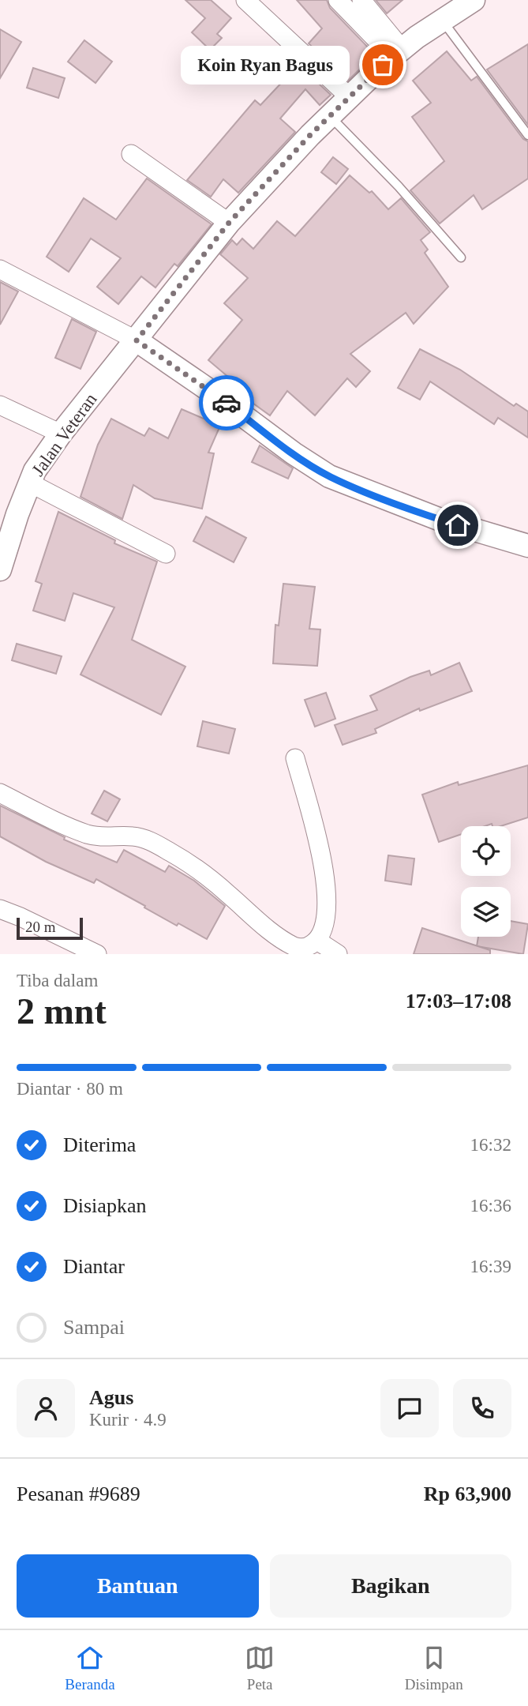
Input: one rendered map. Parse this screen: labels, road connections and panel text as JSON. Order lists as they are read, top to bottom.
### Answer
{
  "streets": {
    "street": ["Jalan Veteran"]
  },
  "places": ["Koin Ryan Bagus"],
  "scale_bar": "20 m",
  "page": {
    "bubble": "Koin Ryan Bagus",
    "scale": "20 m",
    "heading": ["2 mnt", "Tiba dalam", "17:03–17:08"],
    "panel": [
      "Agus",
      "Kurir · 4.9",
      "Pesanan #9689",
      "Rp 63,900"
    ],
    "bar": "Diantar · 80 m",
    "list": [
      ["Diterima", "16:32"],
      ["Disiapkan", "16:36"],
      ["Diantar", "16:39"],
      "Sampai"
    ],
    "buttons": ["Bantuan", "Bagikan"],
    "tabs": ["Beranda", "Peta", "Disimpan"]
  }
}
